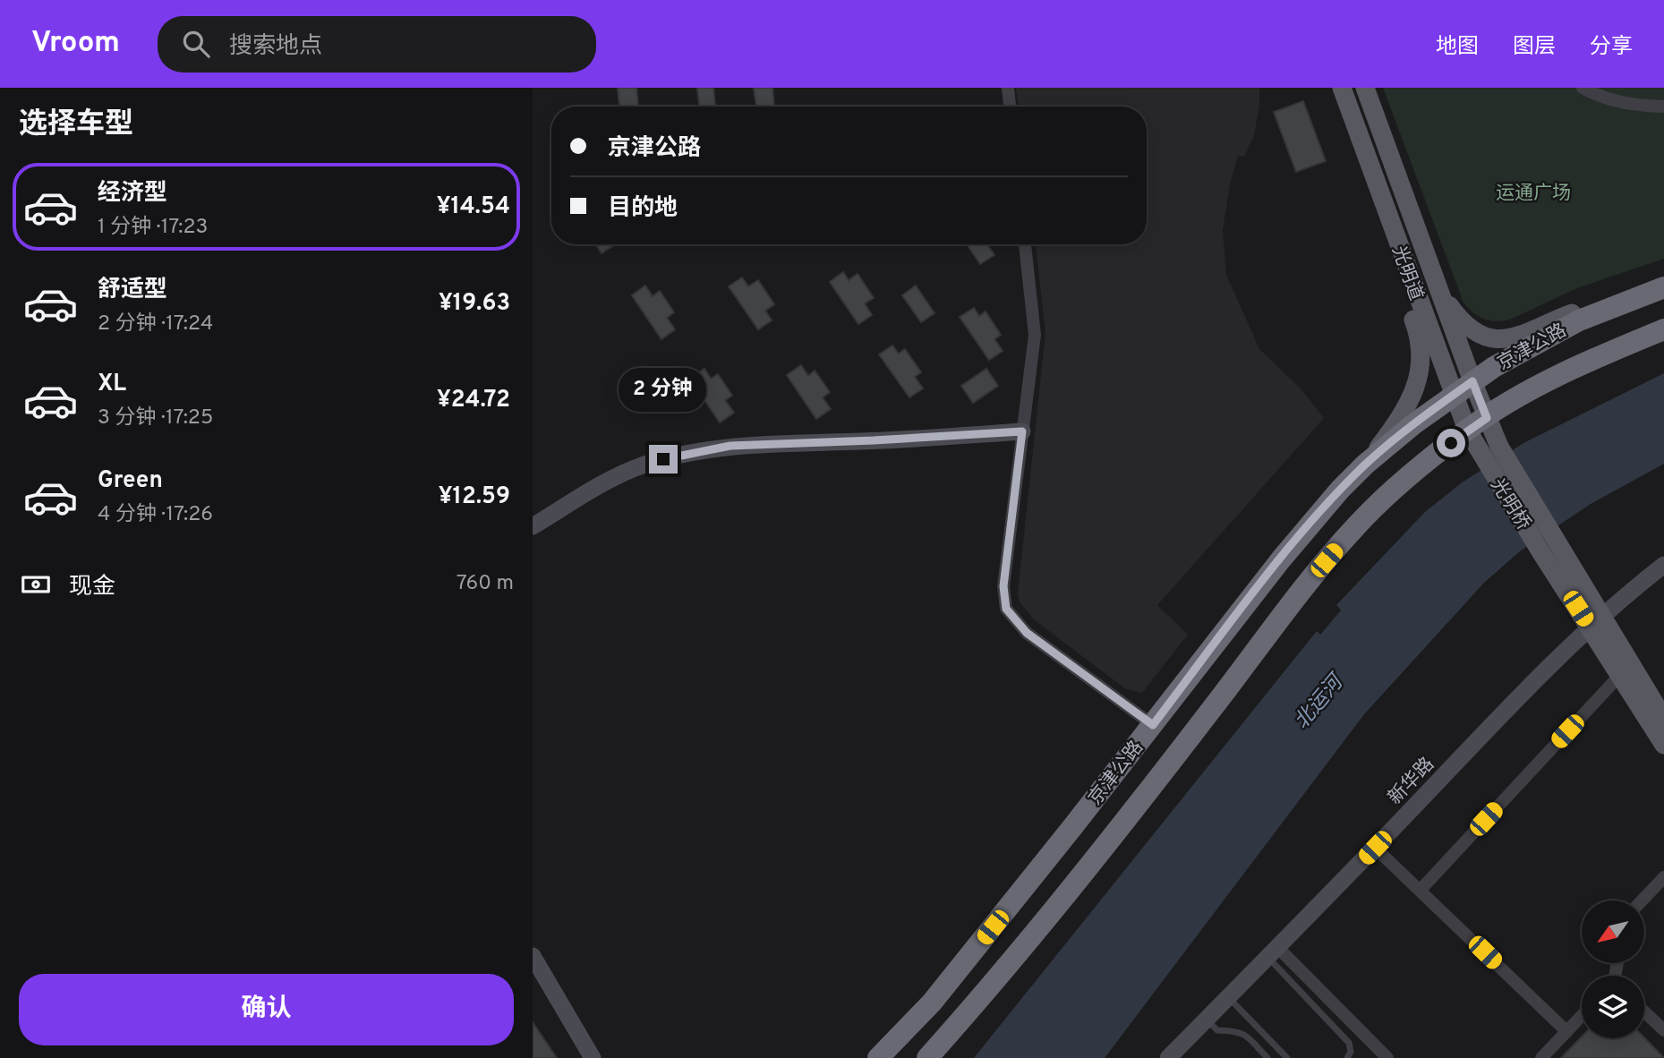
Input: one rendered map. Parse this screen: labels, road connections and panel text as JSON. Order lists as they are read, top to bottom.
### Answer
{
  "streets": {
    "highway": ["京津公路"],
    "main road": ["光明道", "光明桥"],
    "street": ["新华路"]
  },
  "crossings": [
    ["光明道", "京津公路"],
    ["光明道", "光明桥"],
    ["光明桥", "新华路"]
  ],
  "water": ["北运河"],
  "parks": ["运通广场"],
  "north": "bottom left",
  "page": {
    "header": "Vroom",
    "search": "搜索地点",
    "nav": ["地图", "图层", "分享"],
    "heading": "选择车型",
    "banner": ["京津公路", "目的地"],
    "list": [
      {
        "name": "经济型",
        "note": "1 分钟 · 17:23",
        "value": "¥14.54"
      },
      {
        "name": "舒适型",
        "note": "2 分钟 · 17:24",
        "value": "¥19.63"
      },
      {
        "name": "XL",
        "note": "3 分钟 · 17:25",
        "value": "¥24.72"
      },
      {
        "name": "Green",
        "note": "4 分钟 · 17:26",
        "value": "¥12.59"
      }
    ],
    "bubble": "2 分钟",
    "pay": ["现金", "760 m"],
    "buttons": "确认"
  }
}
